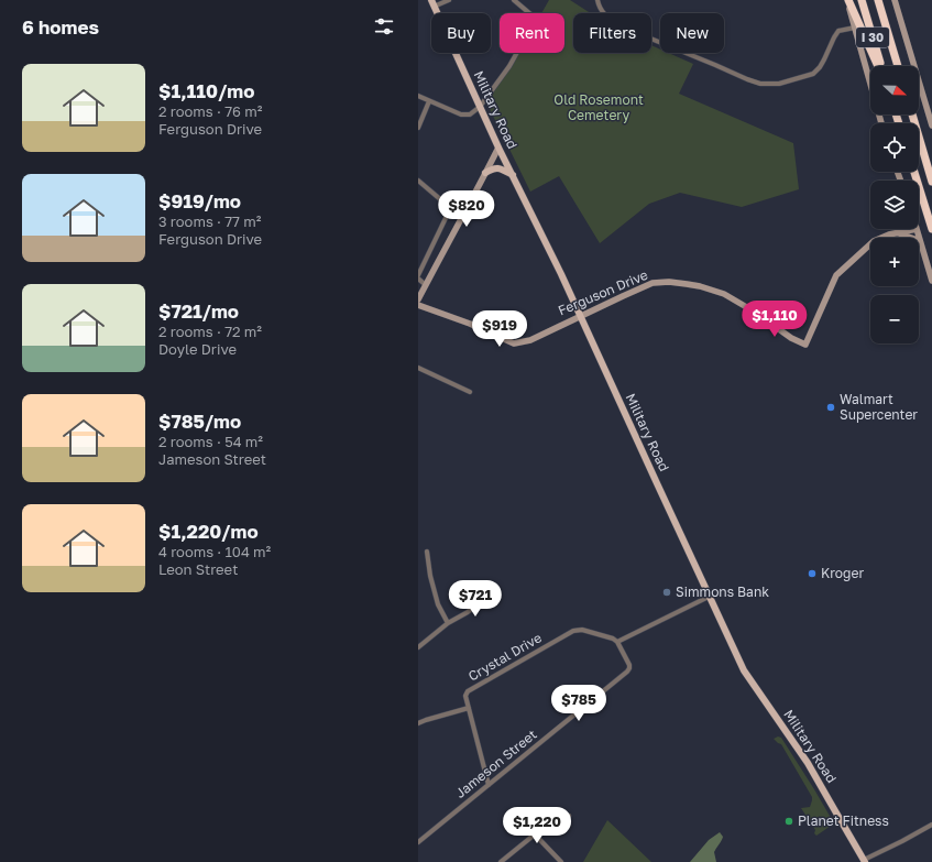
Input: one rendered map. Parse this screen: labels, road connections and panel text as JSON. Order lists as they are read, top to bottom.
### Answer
{
  "streets": {
    "highway": ["I 30"],
    "main road": ["Military Road"],
    "street": ["Ferguson Drive", "Crystal Drive", "Jameson Street"]
  },
  "crossings": [
    ["Military Road", "Ferguson Drive"],
    ["Crystal Drive", "Jameson Street"]
  ],
  "parks": ["Old Rosemont Cemetery"],
  "places": [
    "Walmart Supercenter",
    "Kroger",
    "Simmons Bank",
    "Planet Fitness"
  ],
  "north": "right",
  "page": {
    "heading": "6 homes",
    "chip": [
      "Buy",
      "Rent",
      "Filters",
      "New"
    ],
    "list": [
      {
        "name": "$1,110/mo",
        "note": "2 rooms · 76 m² · Ferguson Drive"
      },
      {
        "name": "$919/mo",
        "note": "3 rooms · 77 m² · Ferguson Drive"
      },
      {
        "name": "$721/mo",
        "note": "2 rooms · 72 m² · Doyle Drive"
      },
      {
        "name": "$785/mo",
        "note": "2 rooms · 54 m² · Jameson Street"
      },
      {
        "name": "$1,220/mo",
        "note": "4 rooms · 104 m² · Leon Street"
      }
    ],
    "map_buttons": ["+", "−"],
    "price": [
      "$820",
      "$1,110",
      "$919",
      "$721",
      "$785",
      "$1,220"
    ]
  }
}
